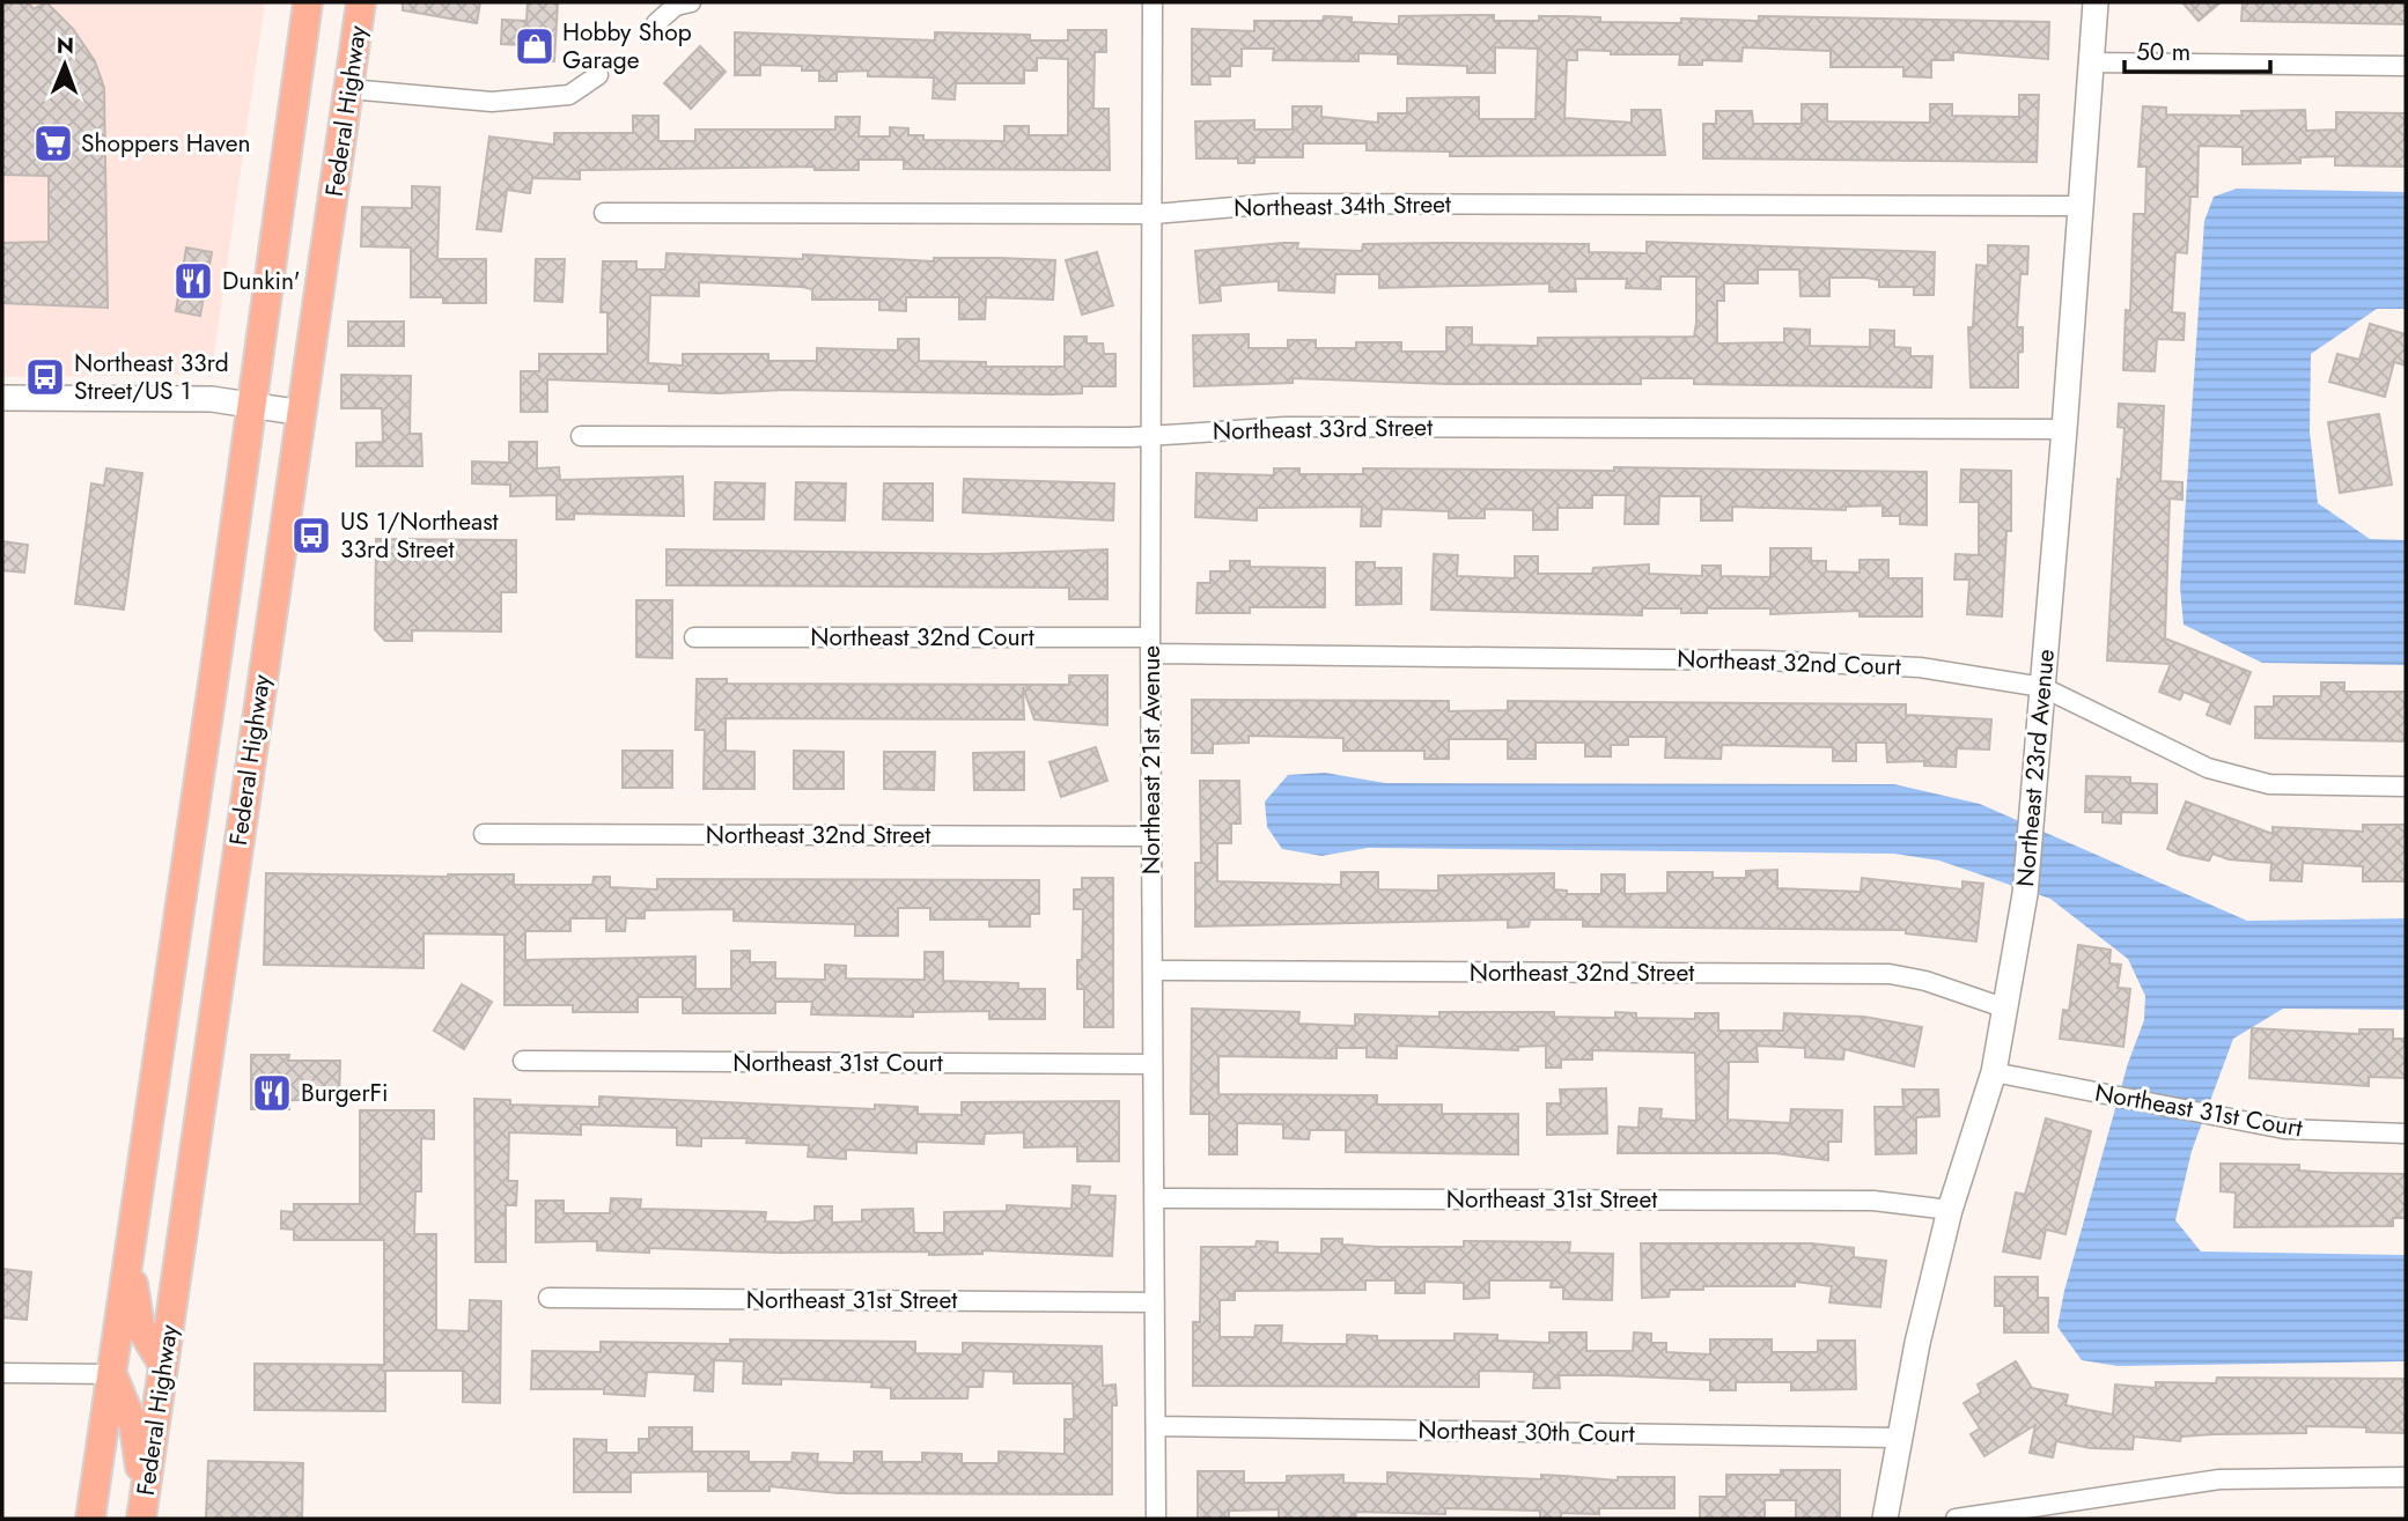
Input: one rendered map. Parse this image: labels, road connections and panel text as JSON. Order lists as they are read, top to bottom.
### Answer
{
  "streets": {
    "main road": ["Federal Highway"],
    "street": [
      "Northeast 34th Street",
      "Northeast 33rd Street",
      "Northeast 32nd Court",
      "Northeast 21st Avenue",
      "Northeast 23rd Avenue",
      "Northeast 32nd Street",
      "Northeast 31st Court",
      "Northeast 31st Street",
      "Northeast 30th Court"
    ]
  },
  "crossings": [
    ["Northeast 34th Street", "Northeast 21st Avenue"],
    ["Northeast 34th Street", "Northeast 23rd Avenue"],
    ["Northeast 33rd Street", "Northeast 21st Avenue"],
    ["Northeast 33rd Street", "Northeast 23rd Avenue"],
    ["Northeast 32nd Court", "Northeast 21st Avenue"],
    ["Northeast 32nd Court", "Northeast 23rd Avenue"],
    ["Northeast 21st Avenue", "Northeast 32nd Street"],
    ["Northeast 21st Avenue", "Northeast 31st Court"],
    ["Northeast 21st Avenue", "Northeast 31st Street"],
    ["Northeast 21st Avenue", "Northeast 30th Court"],
    ["Northeast 23rd Avenue", "Northeast 32nd Street"],
    ["Northeast 23rd Avenue", "Northeast 31st Court"],
    ["Northeast 23rd Avenue", "Northeast 31st Street"],
    ["Northeast 23rd Avenue", "Northeast 30th Court"]
  ],
  "places": {
    "shop": ["Hobby Shop Garage"],
    "supermarket": ["Shoppers Haven"],
    "restaurant": ["Dunkin'", "BurgerFi"],
    "bus stop": ["Northeast 33rd Street/US 1", "US 1/Northeast 33rd Street"]
  },
  "scale_bar": "50 m",
  "north": "top"
}
